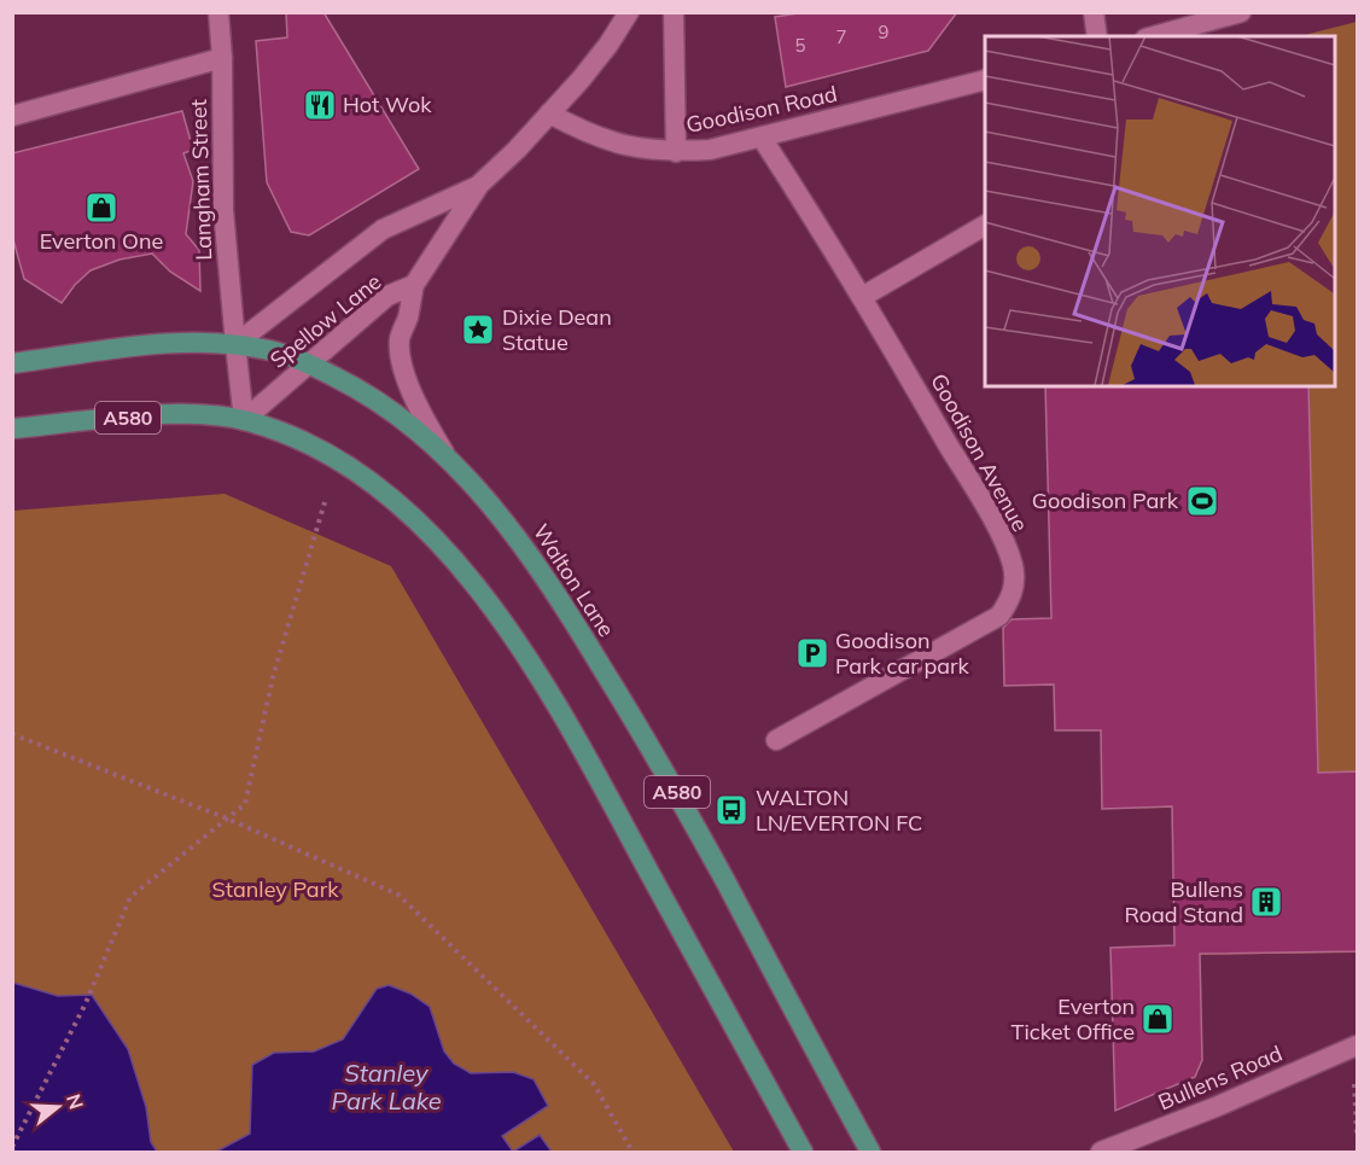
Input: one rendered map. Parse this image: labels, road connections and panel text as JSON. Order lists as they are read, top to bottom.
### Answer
{
  "streets": {
    "highway": ["A580", "Walton Lane"],
    "street": [
      "Goodison Road",
      "Langham Street",
      "Spellow Lane",
      "Goodison Avenue",
      "Bullens Road"
    ]
  },
  "crossings": [
    ["Goodison Road", "Spellow Lane"],
    ["Goodison Road", "Goodison Avenue"],
    ["Langham Street", "Spellow Lane"],
    ["Langham Street", "A580"],
    ["Langham Street", "Walton Lane"],
    ["Spellow Lane", "A580"],
    ["Spellow Lane", "Walton Lane"]
  ],
  "water": ["Stanley Park Lake"],
  "parks": ["Stanley Park"],
  "places": {
    "restaurant": ["Hot Wok"],
    "shop": ["Everton One", "Everton Ticket Office"],
    "place": ["Dixie Dean Statue"],
    "sports": ["Goodison Park"],
    "parking": ["Goodison Park car park"],
    "bus stop": ["WALTON LN/EVERTON FC"],
    "building": ["Bullens Road Stand"]
  },
  "house_numbers": ["9", "7", "5"],
  "north": "right"
}
